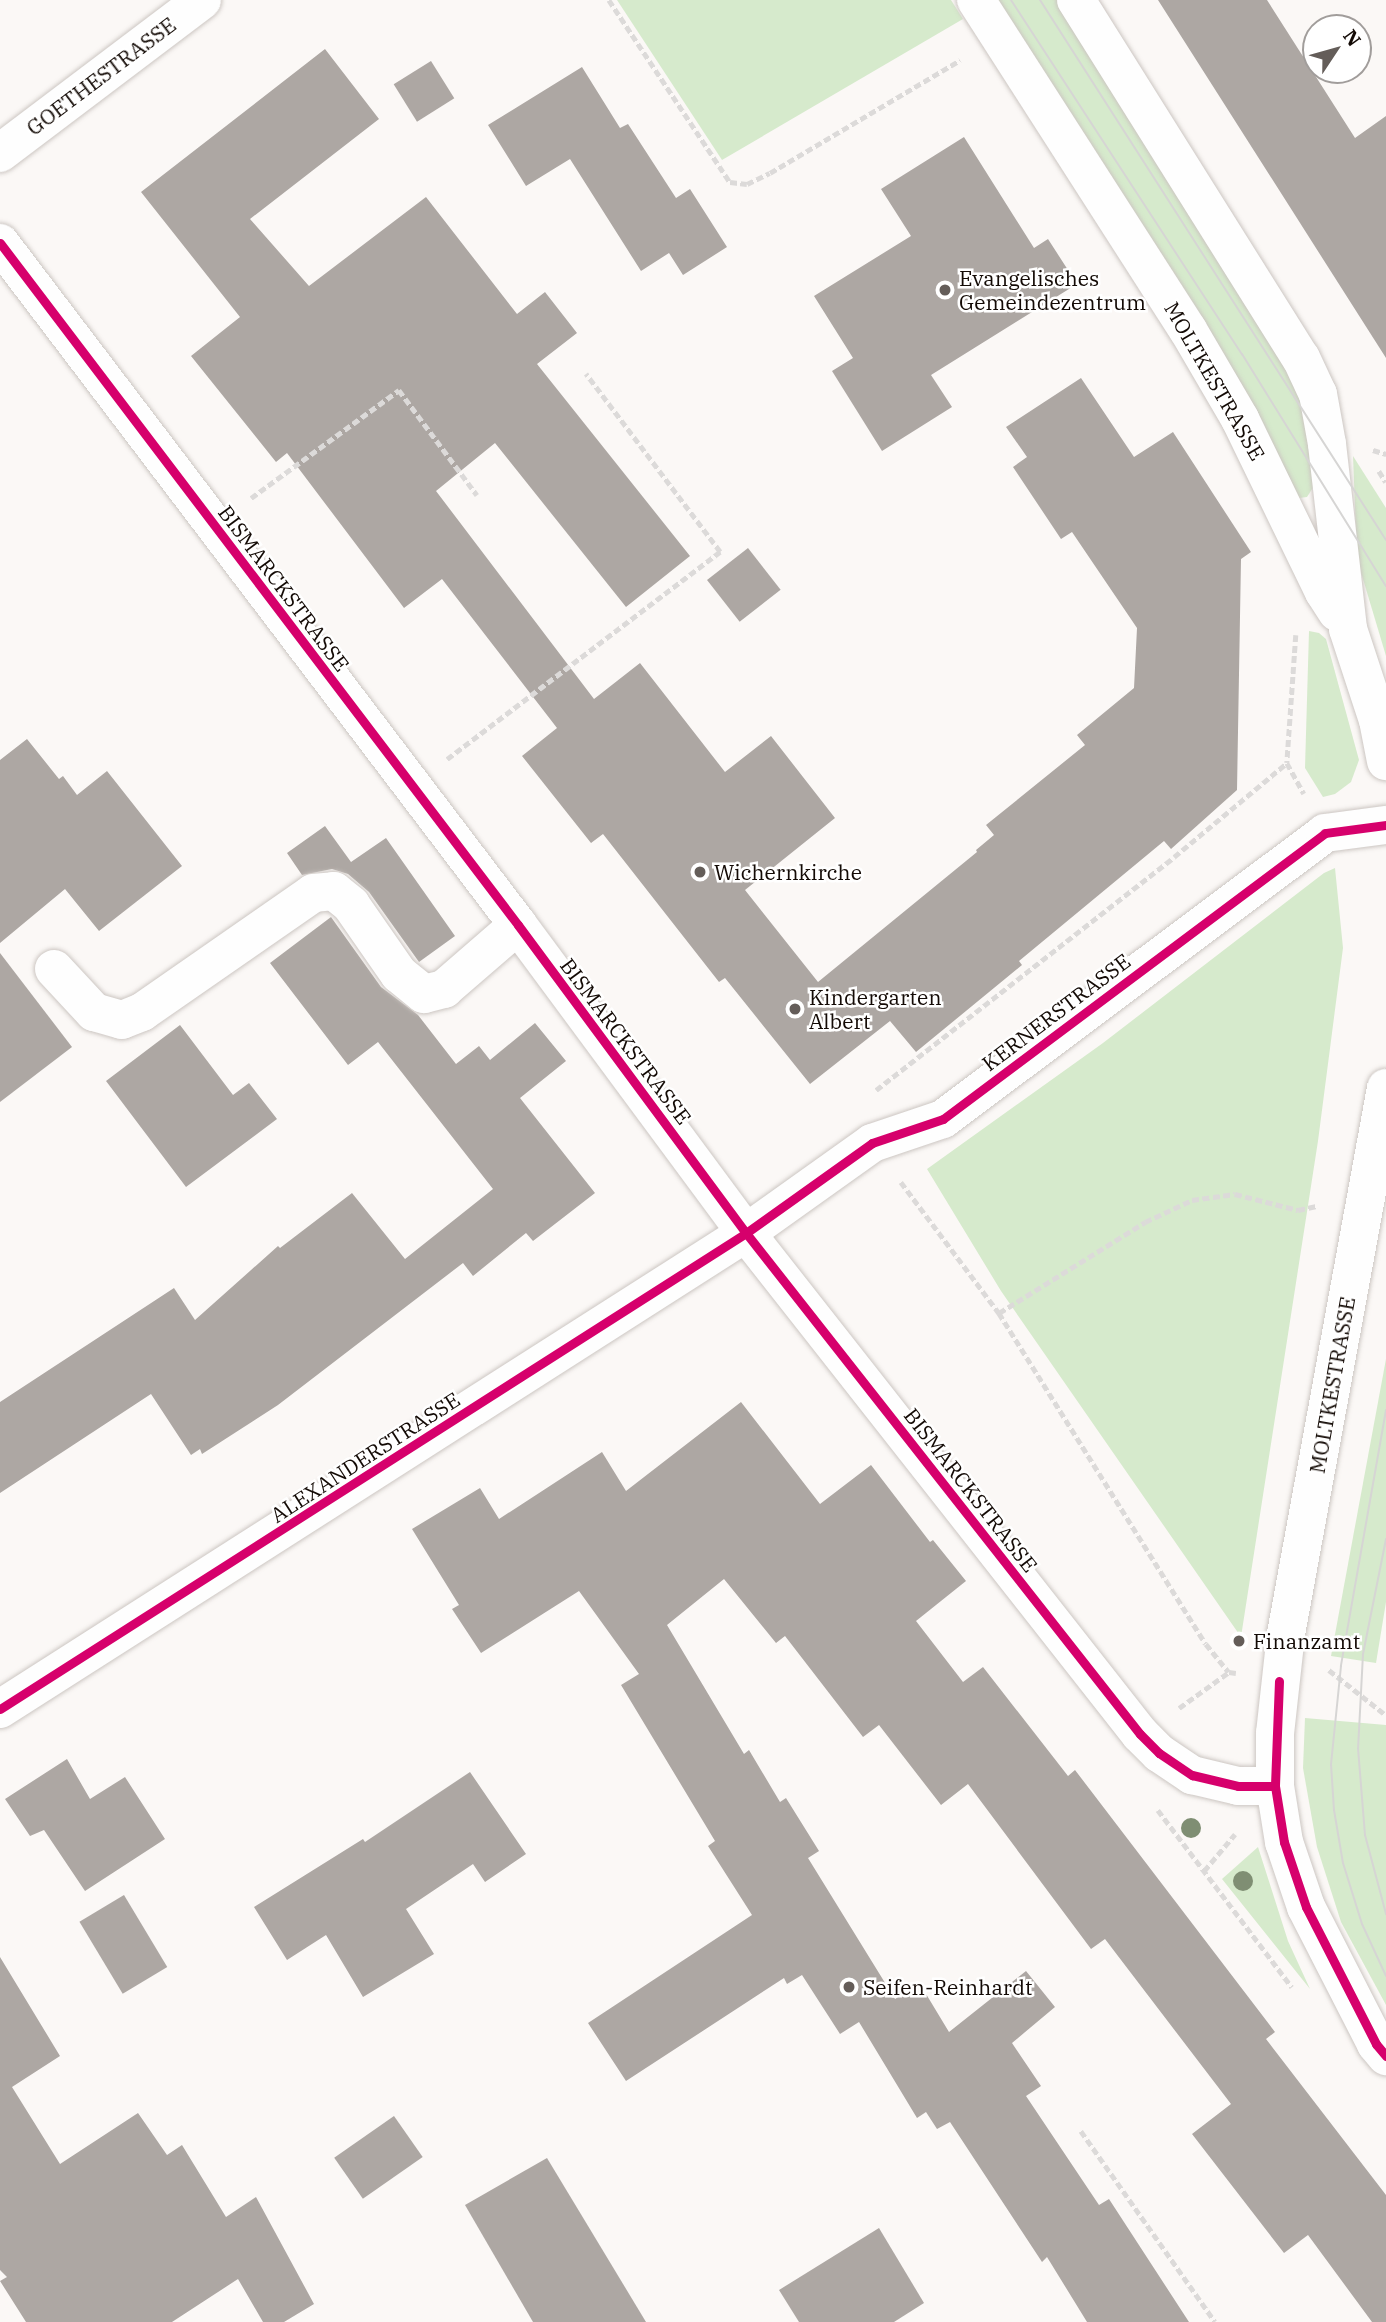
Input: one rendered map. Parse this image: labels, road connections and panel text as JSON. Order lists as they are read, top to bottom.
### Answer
{
  "streets": {
    "street": [
      "GOETHESTRASSE",
      "MOLTKESTRASSE",
      "BISMARCKSTRASSE",
      "KERNERSTRASSE",
      "ALEXANDERSTRASSE"
    ]
  },
  "crossings": [
    ["MOLTKESTRASSE", "BISMARCKSTRASSE"],
    ["BISMARCKSTRASSE", "KERNERSTRASSE"],
    ["BISMARCKSTRASSE", "ALEXANDERSTRASSE"],
    ["KERNERSTRASSE", "ALEXANDERSTRASSE"]
  ],
  "places": [
    "Evangelisches Gemeindezentrum",
    "Wichernkirche",
    "Kindergarten Albert",
    "Finanzamt",
    "Seifen-Reinhardt"
  ],
  "north": "top right"
}
